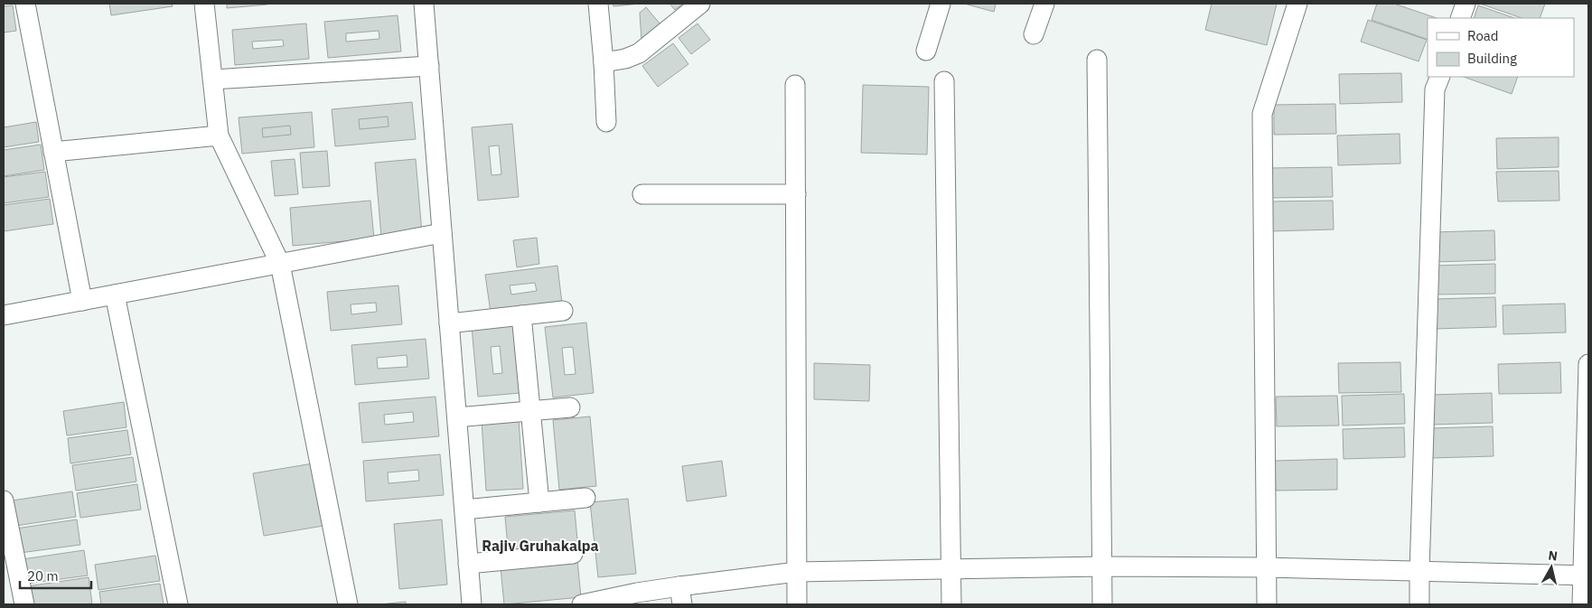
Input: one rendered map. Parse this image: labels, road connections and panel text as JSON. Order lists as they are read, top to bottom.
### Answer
{
  "districts": ["Rajiv Gruhakalpa"],
  "legend": ["Road", "Building"],
  "scale_bar": "20 m",
  "north": "top"
}
